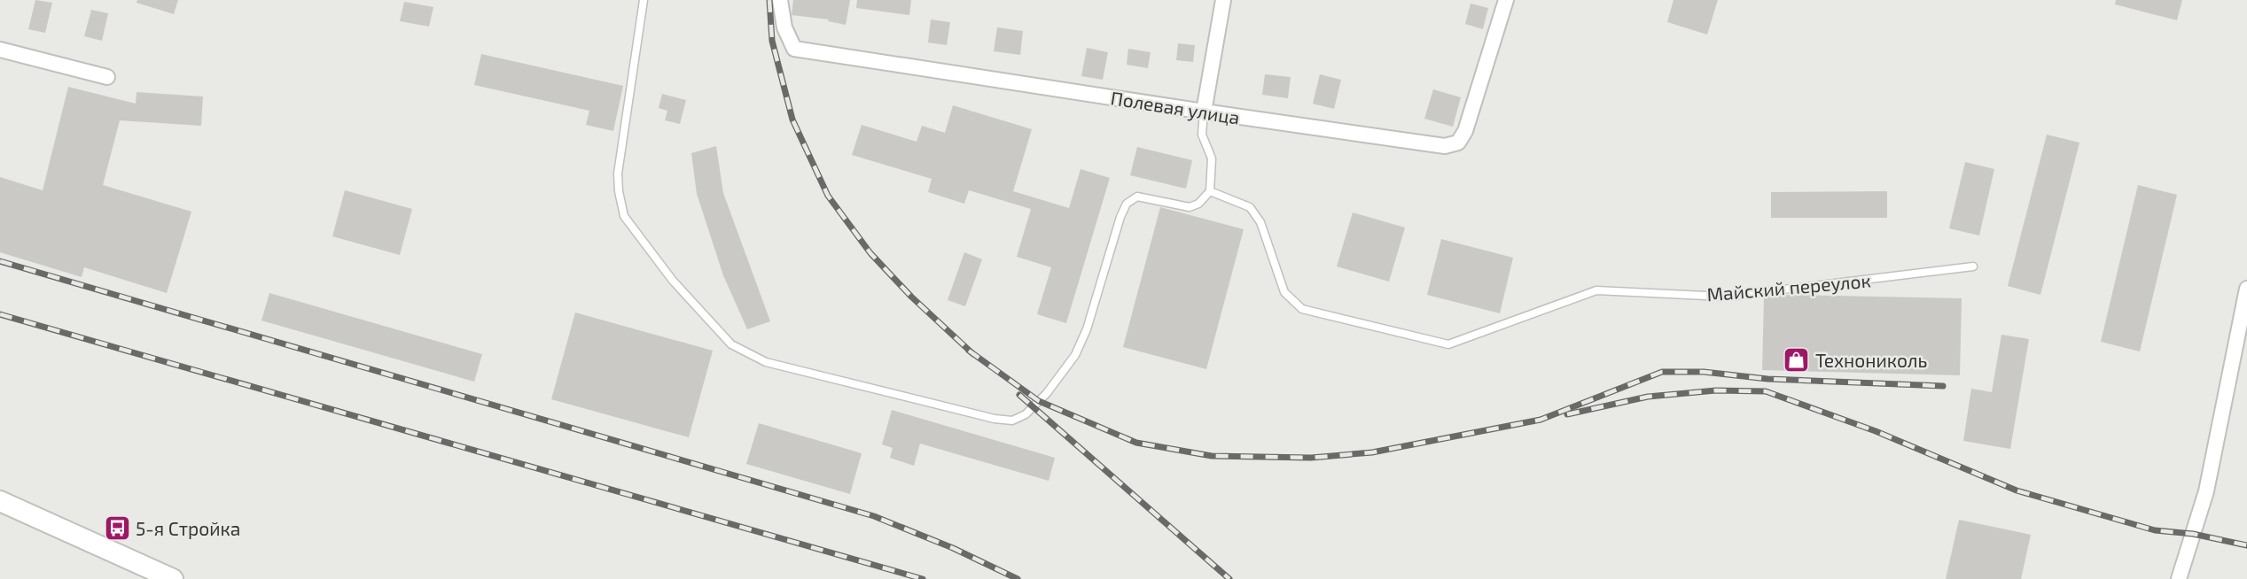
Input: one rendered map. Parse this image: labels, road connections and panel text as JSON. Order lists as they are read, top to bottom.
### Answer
{
  "streets": {
    "street": ["Полевая улица"],
    "lane": ["Майский переулок"]
  },
  "places": {
    "shop": ["Технониколь"],
    "bus stop": ["5-я Стройка"]
  }
}
